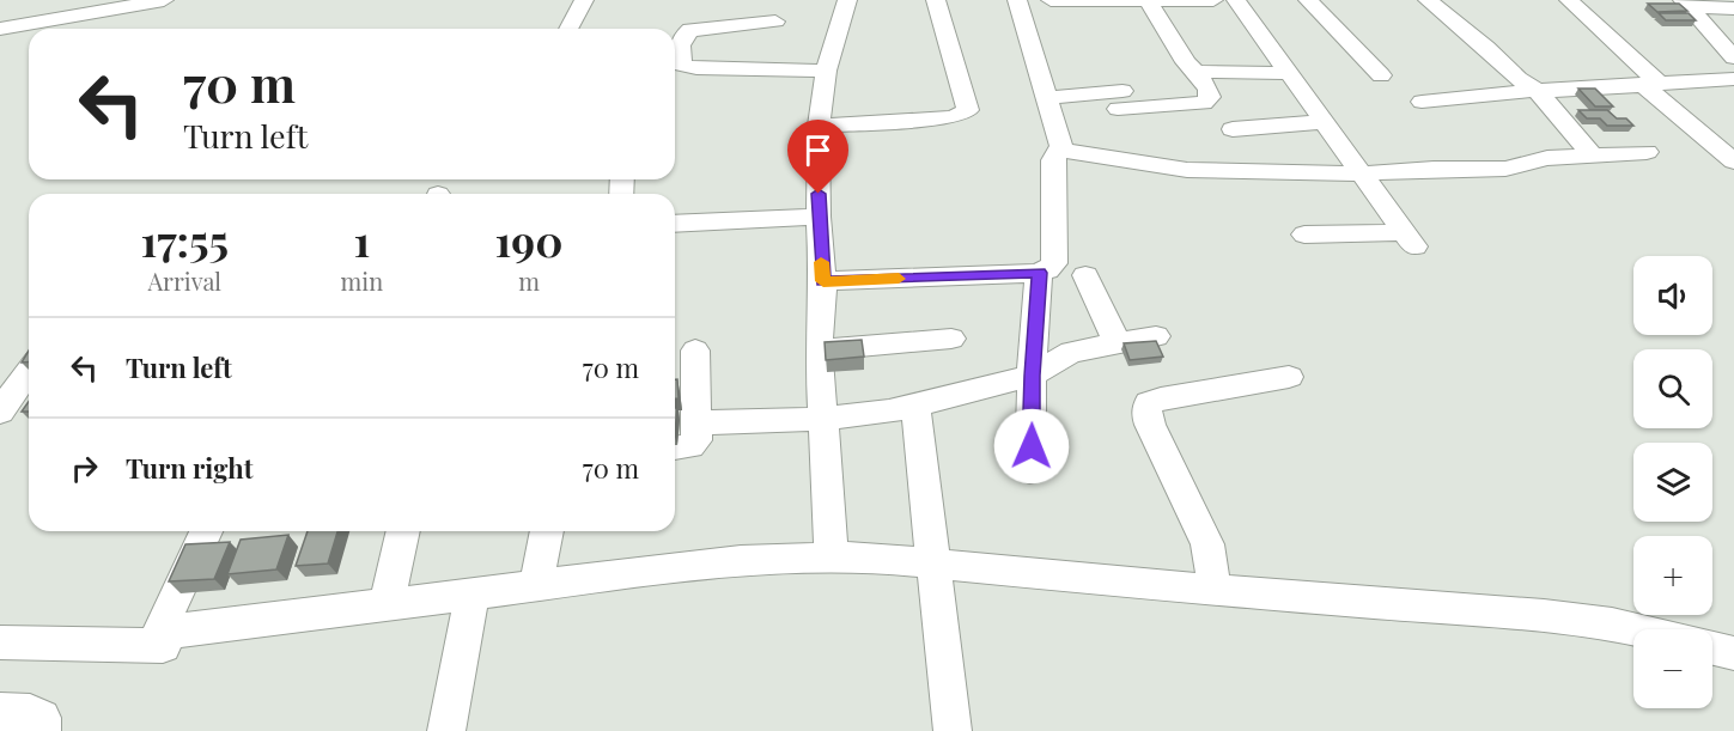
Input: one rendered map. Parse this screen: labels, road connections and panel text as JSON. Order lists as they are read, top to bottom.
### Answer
{
  "page": {
    "turn": ["70 m", "Turn left"],
    "eta": [
      "17:55",
      "Arrival",
      "1",
      "min",
      "190",
      "m"
    ],
    "map_buttons": ["+", "−"],
    "list": [
      {
        "name": "Turn left",
        "value": "70 m"
      },
      {
        "name": "Turn right",
        "value": "70 m"
      }
    ]
  }
}
